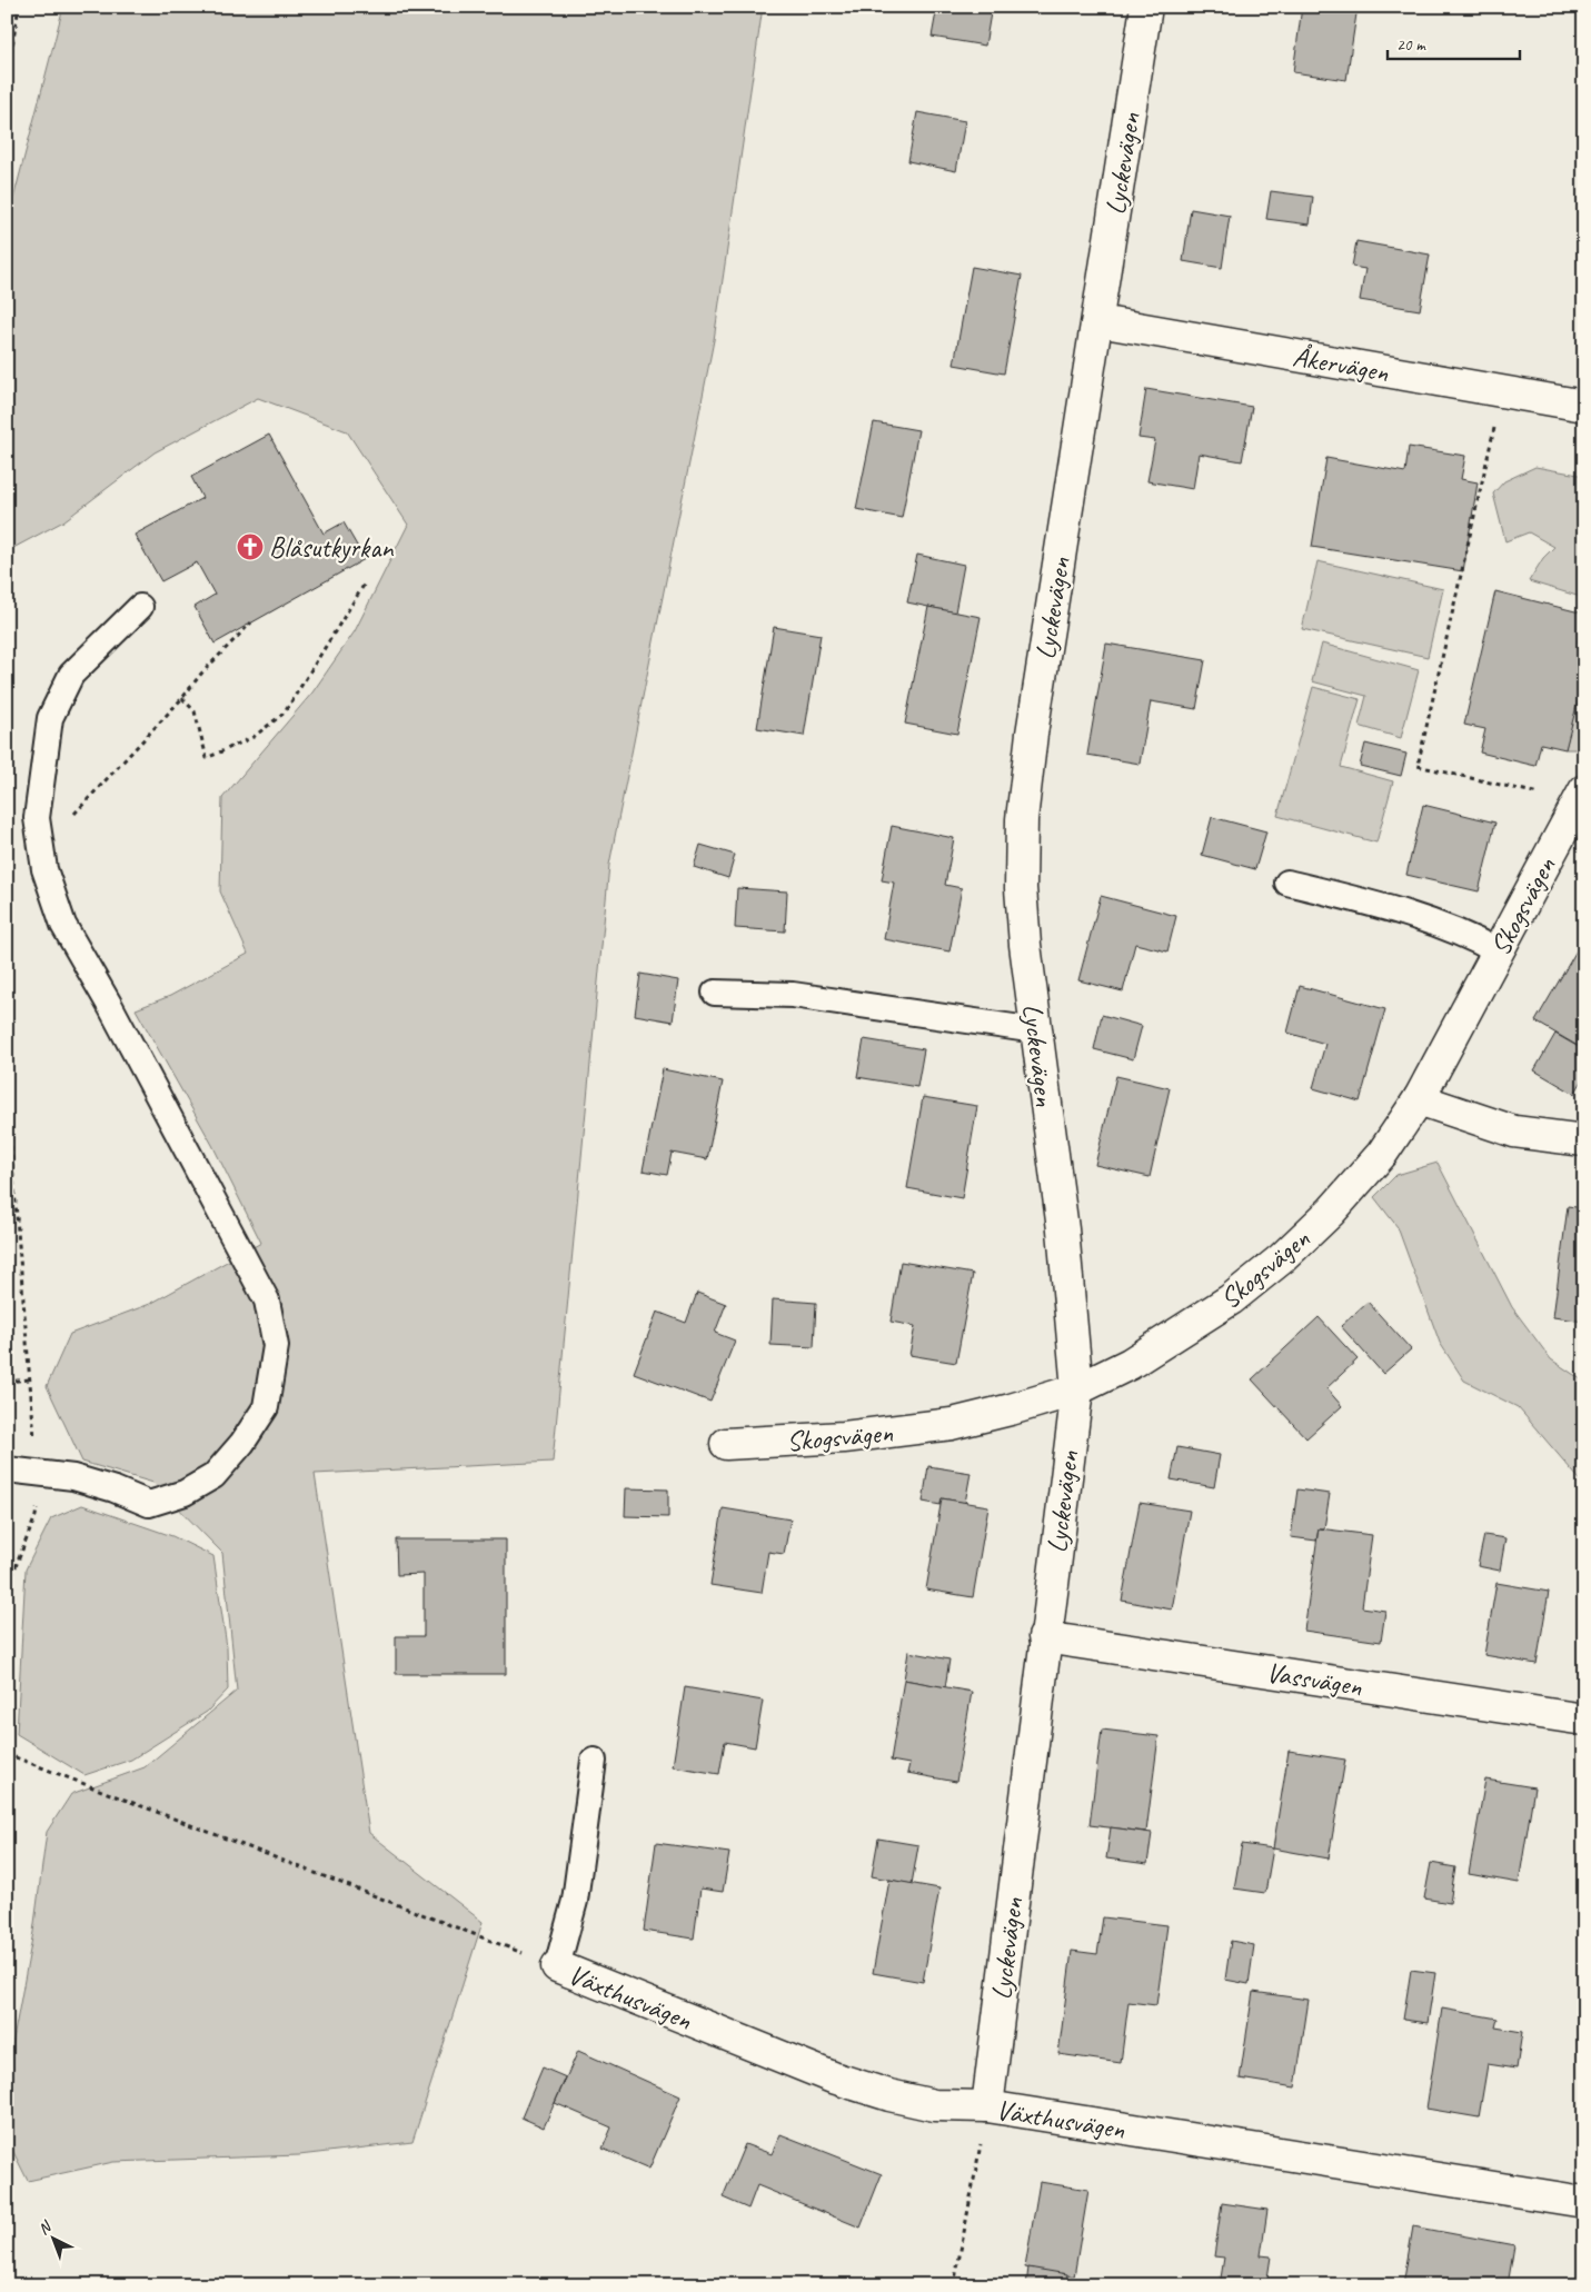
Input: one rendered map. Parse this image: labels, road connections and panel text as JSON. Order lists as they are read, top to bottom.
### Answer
{
  "streets": {
    "street": [
      "Lyckevägen",
      "Åkervägen",
      "Skogsvägen",
      "Vassvägen",
      "Växthusvägen"
    ]
  },
  "crossings": [
    ["Lyckevägen", "Åkervägen"],
    ["Lyckevägen", "Skogsvägen"],
    ["Lyckevägen", "Vassvägen"],
    ["Lyckevägen", "Växthusvägen"]
  ],
  "places": {
    "church": ["Blåsutkyrkan"]
  },
  "scale_bar": "20 m",
  "north": "top left"
}
